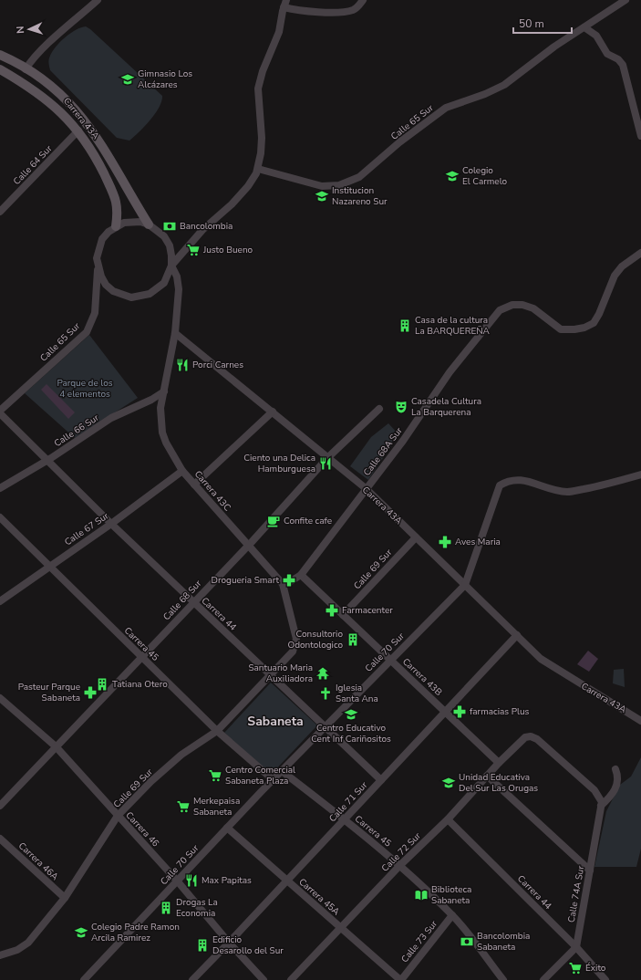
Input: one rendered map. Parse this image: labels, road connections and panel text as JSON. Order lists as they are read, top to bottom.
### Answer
{
  "streets": {
    "main road": ["Carrera 43A"],
    "street": [
      "Calle 65 Sur",
      "Calle 64 Sur",
      "Calle 66 Sur",
      "Calle 68A Sur",
      "Carrera 43C",
      "Calle 67 Sur",
      "Calle 69 Sur",
      "Calle 68 Sur",
      "Carrera 44",
      "Carrera 45",
      "Calle 70 Sur",
      "Carrera 43B",
      "Calle 71 Sur",
      "Carrera 46",
      "Calle 72 Sur",
      "Carrera 46A",
      "Calle 74A Sur",
      "Carrera 45A",
      "Calle 73 Sur"
    ]
  },
  "crossings": [
    ["Carrera 43A", "Calle 65 Sur"],
    ["Carrera 43A", "Calle 64 Sur"],
    ["Carrera 43A", "Calle 68A Sur"],
    ["Carrera 43A", "Carrera 43C"],
    ["Carrera 43A", "Calle 69 Sur"],
    ["Carrera 43A", "Calle 68 Sur"],
    ["Carrera 43A", "Calle 70 Sur"],
    ["Carrera 43A", "Calle 71 Sur"],
    ["Calle 66 Sur", "Carrera 43C"],
    ["Calle 66 Sur", "Carrera 44"],
    ["Calle 68A Sur", "Carrera 43C"],
    ["Calle 68A Sur", "Carrera 43B"],
    ["Carrera 43C", "Calle 67 Sur"],
    ["Carrera 43C", "Calle 69 Sur"],
    ["Carrera 43C", "Calle 68 Sur"],
    ["Calle 67 Sur", "Carrera 44"],
    ["Calle 67 Sur", "Carrera 45"],
    ["Calle 69 Sur", "Carrera 44"],
    ["Calle 69 Sur", "Carrera 45"],
    ["Calle 69 Sur", "Carrera 43B"],
    ["Calle 69 Sur", "Carrera 46"],
    ["Calle 69 Sur", "Carrera 46A"],
    ["Calle 68 Sur", "Carrera 44"],
    ["Calle 68 Sur", "Carrera 45"],
    ["Calle 68 Sur", "Carrera 46"],
    ["Carrera 44", "Calle 70 Sur"],
    ["Carrera 44", "Calle 71 Sur"],
    ["Carrera 44", "Calle 72 Sur"],
    ["Carrera 44", "Calle 74A Sur"],
    ["Carrera 45", "Calle 70 Sur"],
    ["Carrera 45", "Calle 71 Sur"],
    ["Carrera 45", "Calle 72 Sur"],
    ["Carrera 45", "Calle 73 Sur"],
    ["Calle 70 Sur", "Carrera 43B"],
    ["Calle 70 Sur", "Carrera 46"],
    ["Calle 70 Sur", "Carrera 45A"],
    ["Carrera 43B", "Calle 71 Sur"],
    ["Carrera 43B", "Calle 72 Sur"],
    ["Calle 71 Sur", "Carrera 46"],
    ["Calle 71 Sur", "Carrera 45A"],
    ["Calle 72 Sur", "Calle 74A Sur"],
    ["Calle 72 Sur", "Carrera 45A"],
    ["Carrera 45A", "Calle 73 Sur"]
  ],
  "districts": ["Sabaneta"],
  "parks": ["Parque de los 4 elementos"],
  "places": {
    "school or university": [
      "Gimnasio Los Alcázares",
      "Colegio El Carmelo",
      "Institucion Nazareno Sur",
      "Centro Educativo Cent Inf Cariñositos",
      "Unidad Educativa Del Sur Las Orugas",
      "Colegio Padre Ramon Arcila Ramirez"
    ],
    "bank": ["Bancolombia", "Bancolombia Sabaneta"],
    "supermarket": [
      "Justo Bueno",
      "Centro Comercial Sabaneta Plaza",
      "Merkepaisa Sabaneta",
      "Éxito"
    ],
    "building": [
      "Casa de la cultura La BARQUEREÑA",
      "Consultorio Odontologico",
      "Tatiana Otero",
      "Drogas La Economia",
      "Edificio Desarollo del Sur"
    ],
    "restaurant": ["Porci Carnes", "Ciento una Delica Hamburguesa", "Max Papitas"],
    "theatre": ["Casadela Cultura La Barquerena"],
    "cafe": ["Confite cafe"],
    "pharmacy": [
      "Aves Maria",
      "Drogueria Smart",
      "Farmacenter",
      "Pasteur Parque Sabaneta",
      "farmacias Plus"
    ],
    "temple": ["Santuario Maria Auxiliadora"],
    "church": ["Iglesia Santa Ana"],
    "library": ["Biblioteca Sabaneta"]
  },
  "scale_bar": "50 m",
  "north": "left"
}
